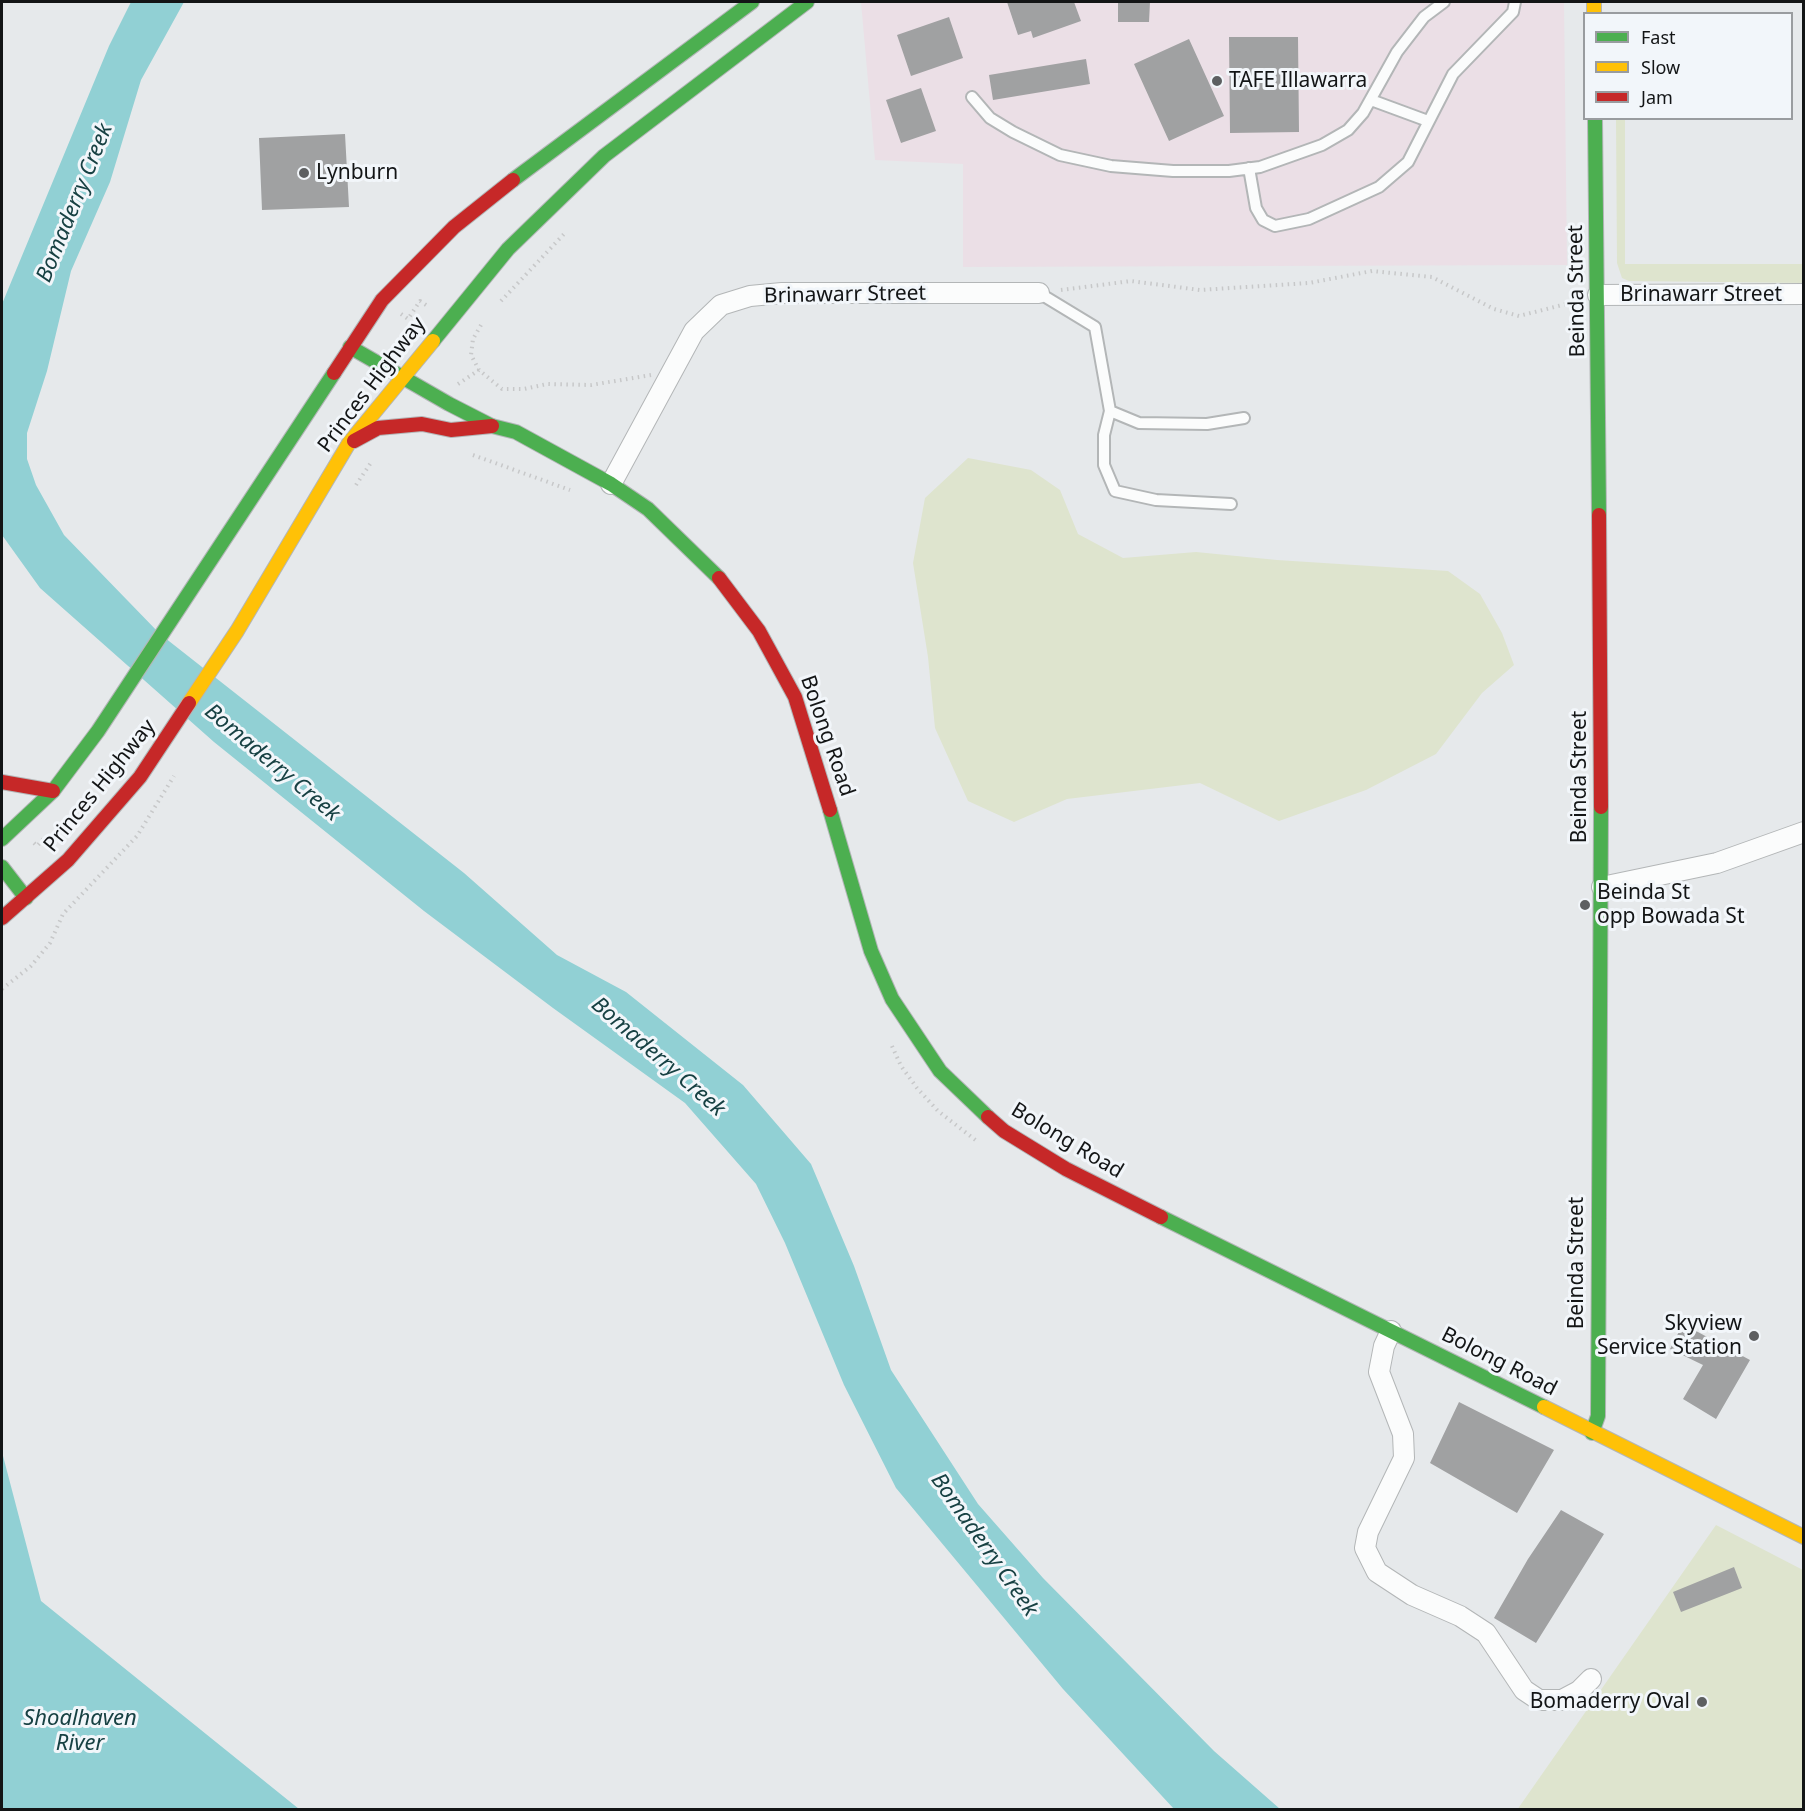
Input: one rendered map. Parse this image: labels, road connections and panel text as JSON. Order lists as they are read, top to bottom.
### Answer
{
  "streets": {
    "main road": ["Beinda Street", "Princes Highway", "Bolong Road"],
    "street": ["Brinawarr Street"]
  },
  "crossings": [
    ["Beinda Street", "Brinawarr Street"],
    ["Beinda Street", "Bolong Road"],
    ["Brinawarr Street", "Bolong Road"],
    ["Princes Highway", "Bolong Road"]
  ],
  "water": ["Bomaderry Creek", "Shoalhaven River"],
  "places": [
    "TAFE Illawarra",
    "Lynburn",
    "Beinda St opp Bowada St",
    "Skyview Service Station",
    "Bomaderry Oval"
  ],
  "legend": ["Fast", "Slow", "Jam"]
}
